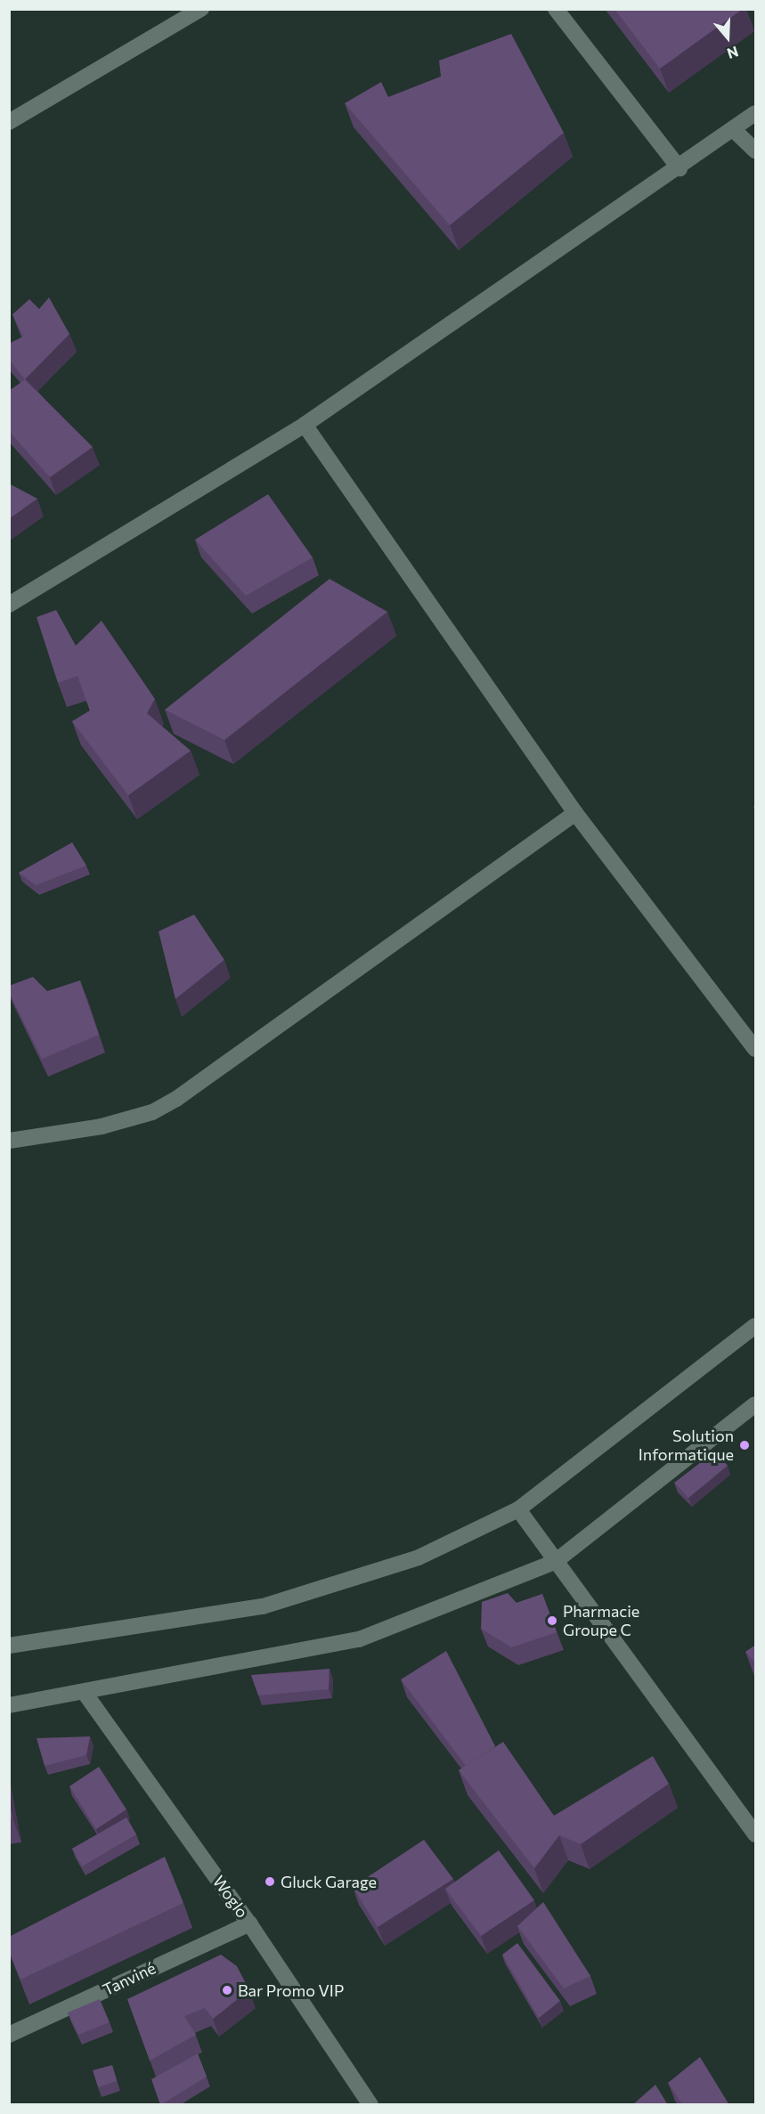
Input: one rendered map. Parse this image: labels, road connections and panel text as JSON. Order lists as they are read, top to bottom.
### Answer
{
  "streets": {
    "street": ["Woglo", "Tanviné"]
  },
  "crossings": [
    ["Woglo", "Tanviné"]
  ],
  "places": [
    "Solution Informatique",
    "Pharmacie Groupe C",
    "Gluck Garage",
    "Bar Promo VIP"
  ],
  "north": "bottom"
}
